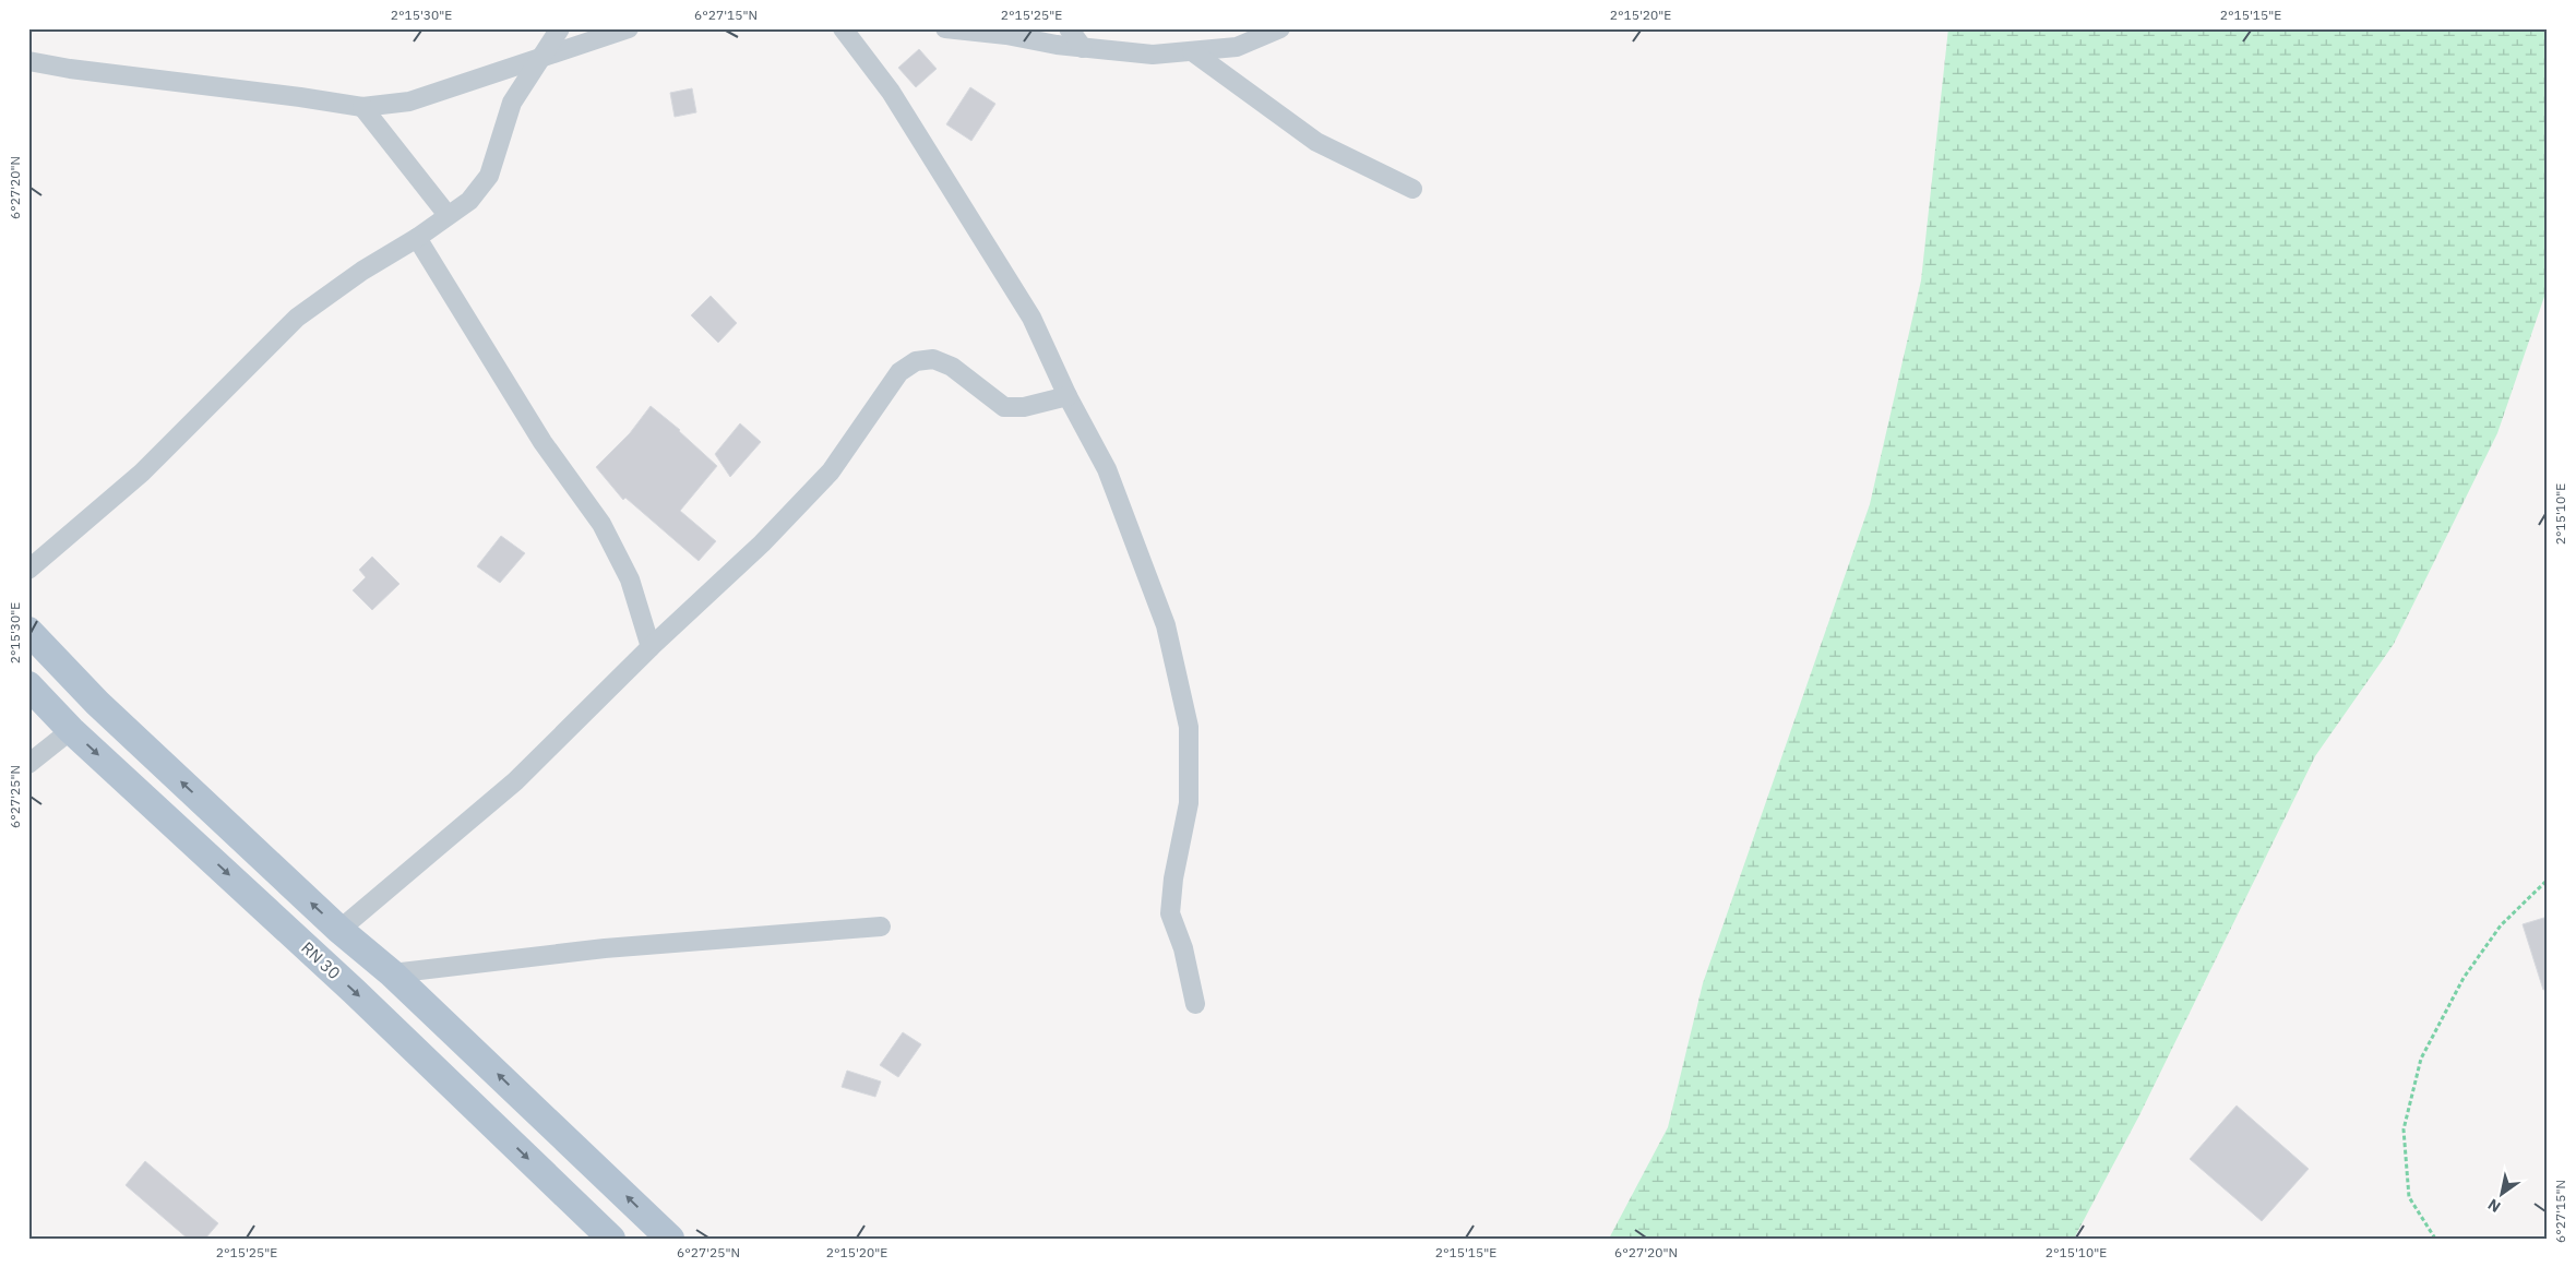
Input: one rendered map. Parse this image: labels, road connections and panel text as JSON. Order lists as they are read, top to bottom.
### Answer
{
  "streets": {
    "main road": ["RN 30"]
  },
  "north": "bottom left",
  "coordinates": [
    "2°15'30\"E",
    "6°27'15\"N",
    "2°15'25\"E",
    "2°15'20\"E",
    "2°15'15\"E",
    "6°27'20\"N",
    "2°15'10\"E",
    "6°27'25\"N"
  ]
}
